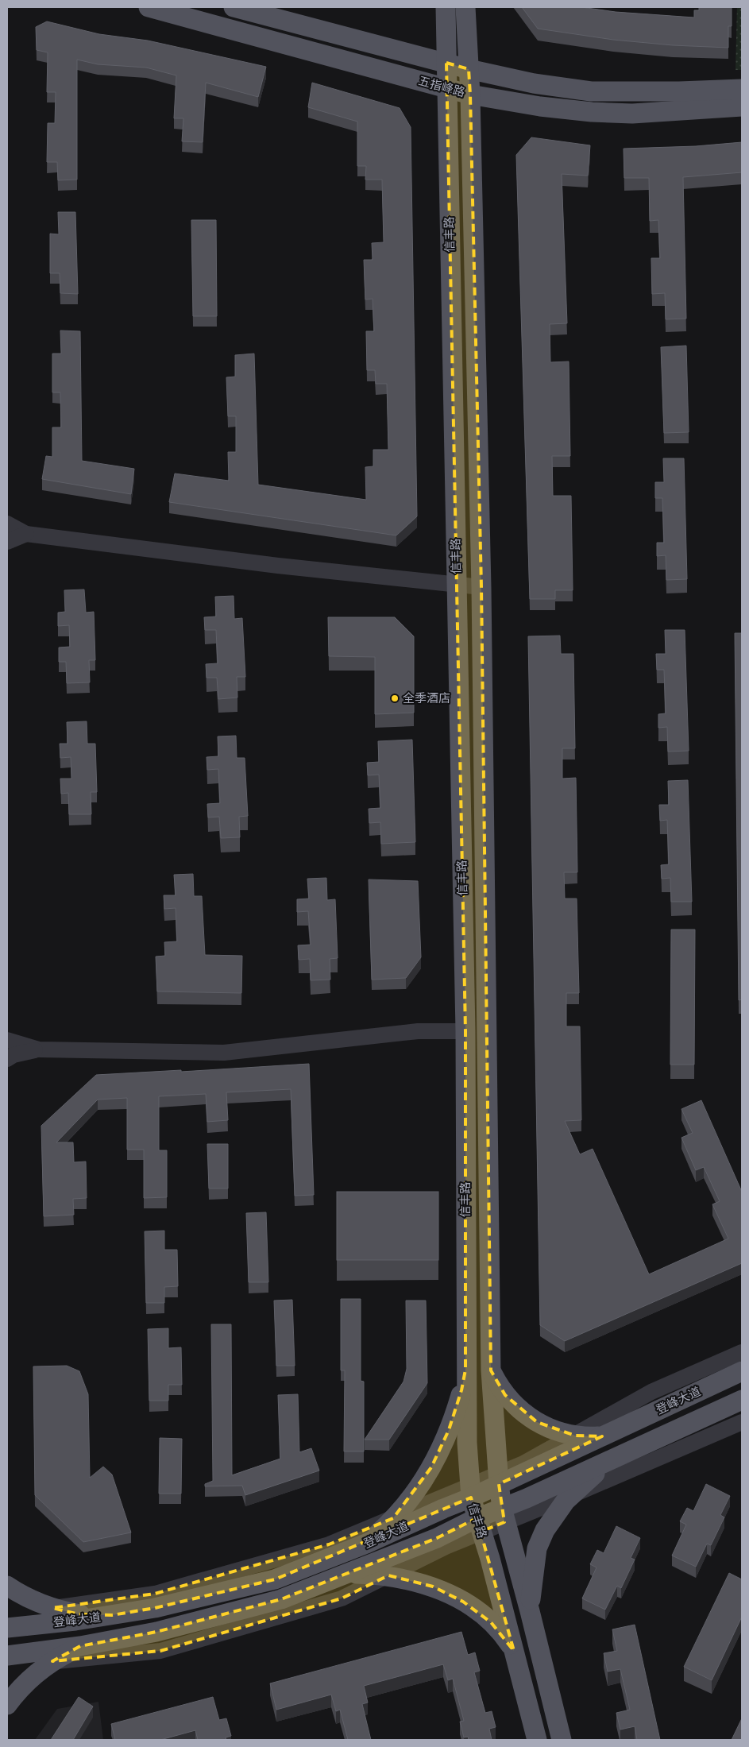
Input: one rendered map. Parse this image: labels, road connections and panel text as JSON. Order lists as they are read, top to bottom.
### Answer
{
  "streets": {
    "main road": ["五指峰路", "信丰路", "登峰大道"]
  },
  "crossings": [
    ["五指峰路", "信丰路"],
    ["信丰路", "登峰大道"]
  ],
  "places": ["全季酒店"]
}
